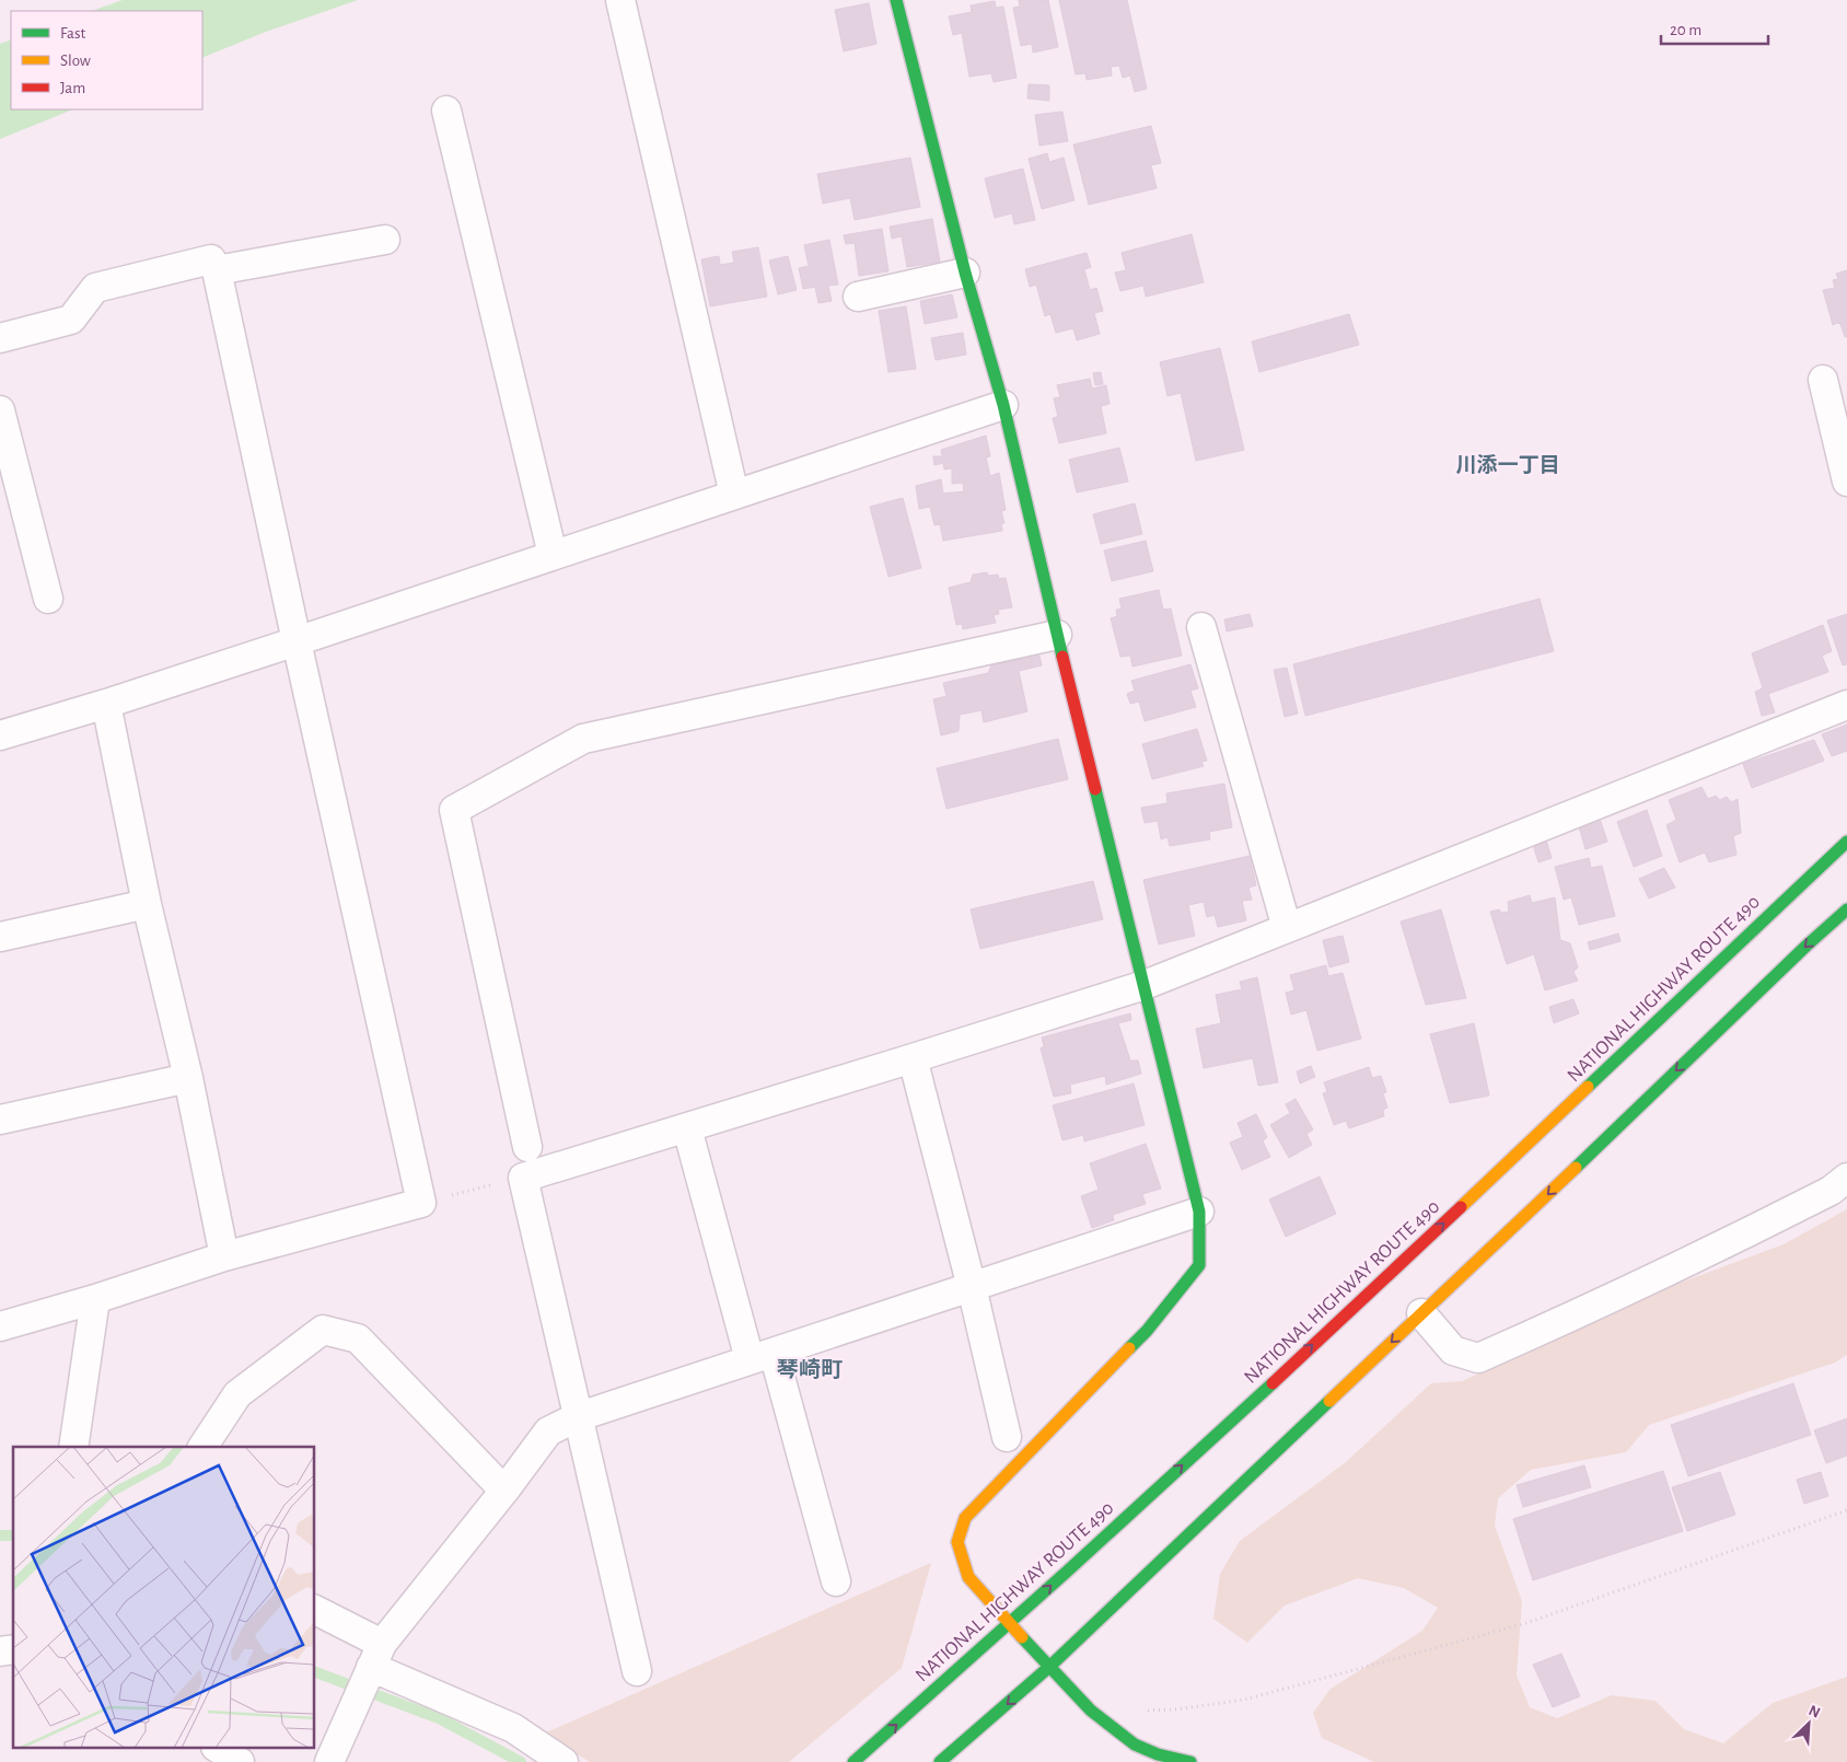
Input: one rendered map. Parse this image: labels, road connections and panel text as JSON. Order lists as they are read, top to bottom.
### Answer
{
  "streets": {
    "main road": ["NATIONAL HIGHWAY ROUTE 490"]
  },
  "districts": ["川添一丁目", "琴崎町"],
  "legend": ["Fast", "Slow", "Jam"],
  "scale_bar": "20 m",
  "north": "top right"
}
